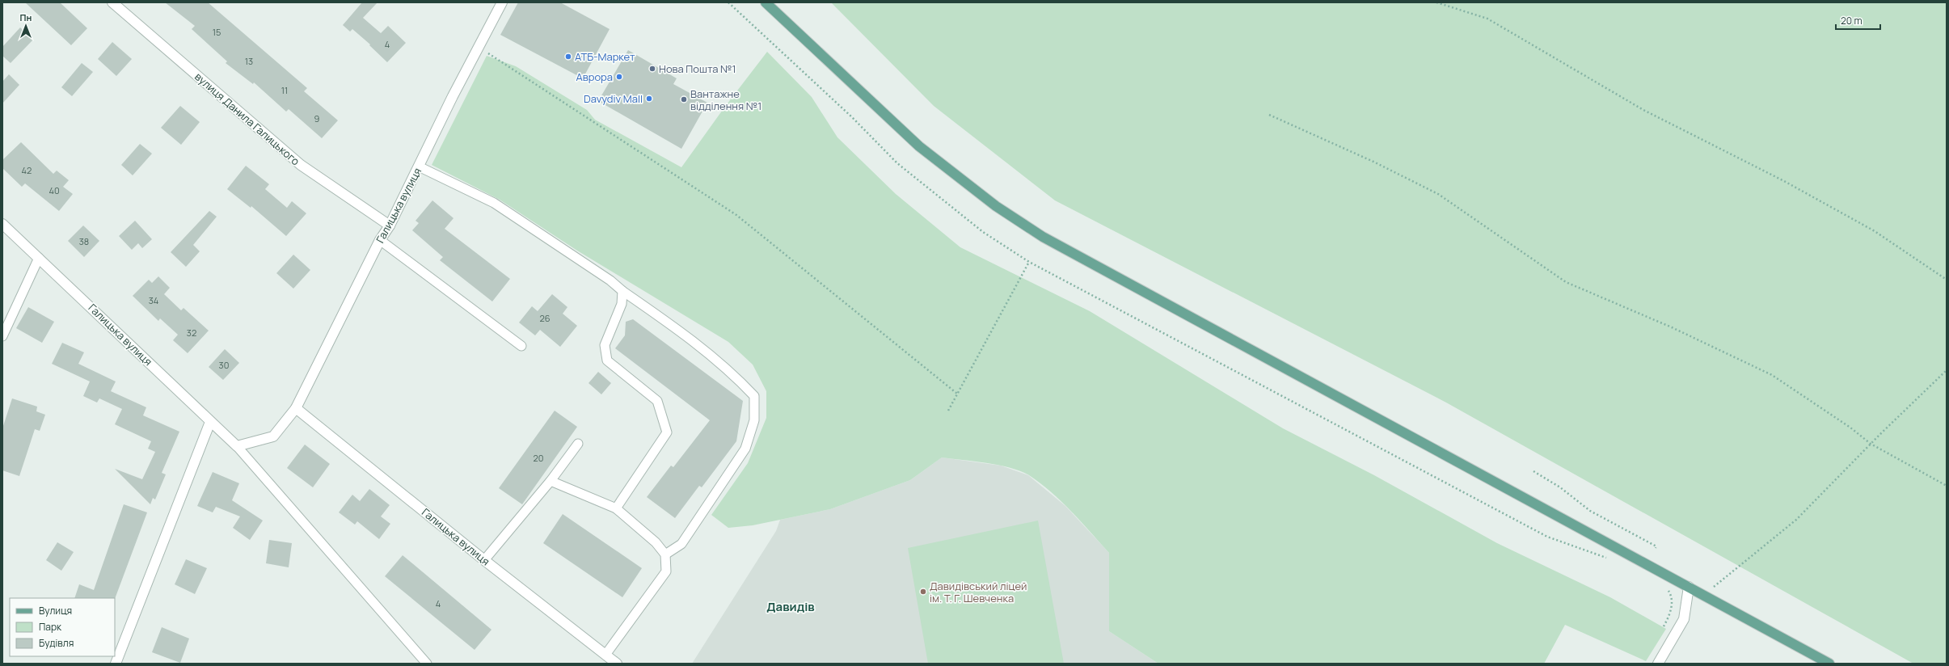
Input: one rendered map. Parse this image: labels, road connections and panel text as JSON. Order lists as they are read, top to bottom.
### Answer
{
  "streets": {
    "street": ["вулиця Данила Галицького", "Галицька вулиця"]
  },
  "crossings": [
    ["вулиця Данила Галицького", "Галицька вулиця"]
  ],
  "districts": ["Давидів"],
  "places": [
    "АТБ-Маркет",
    "Нова Пошта №1",
    "Аврора",
    "Davydiv Mall",
    "Вантажне відділення №1",
    "Давидівський ліцей ім. Т. Г. Шевченка"
  ],
  "house_numbers": [
    "15",
    "4",
    "13",
    "11",
    "9",
    "42",
    "40",
    "38",
    "34",
    "26",
    "32",
    "30",
    "20",
    "4"
  ],
  "legend": ["Вулиця", "Парк", "Будівля"],
  "scale_bar": "20 m",
  "north": "top"
}
